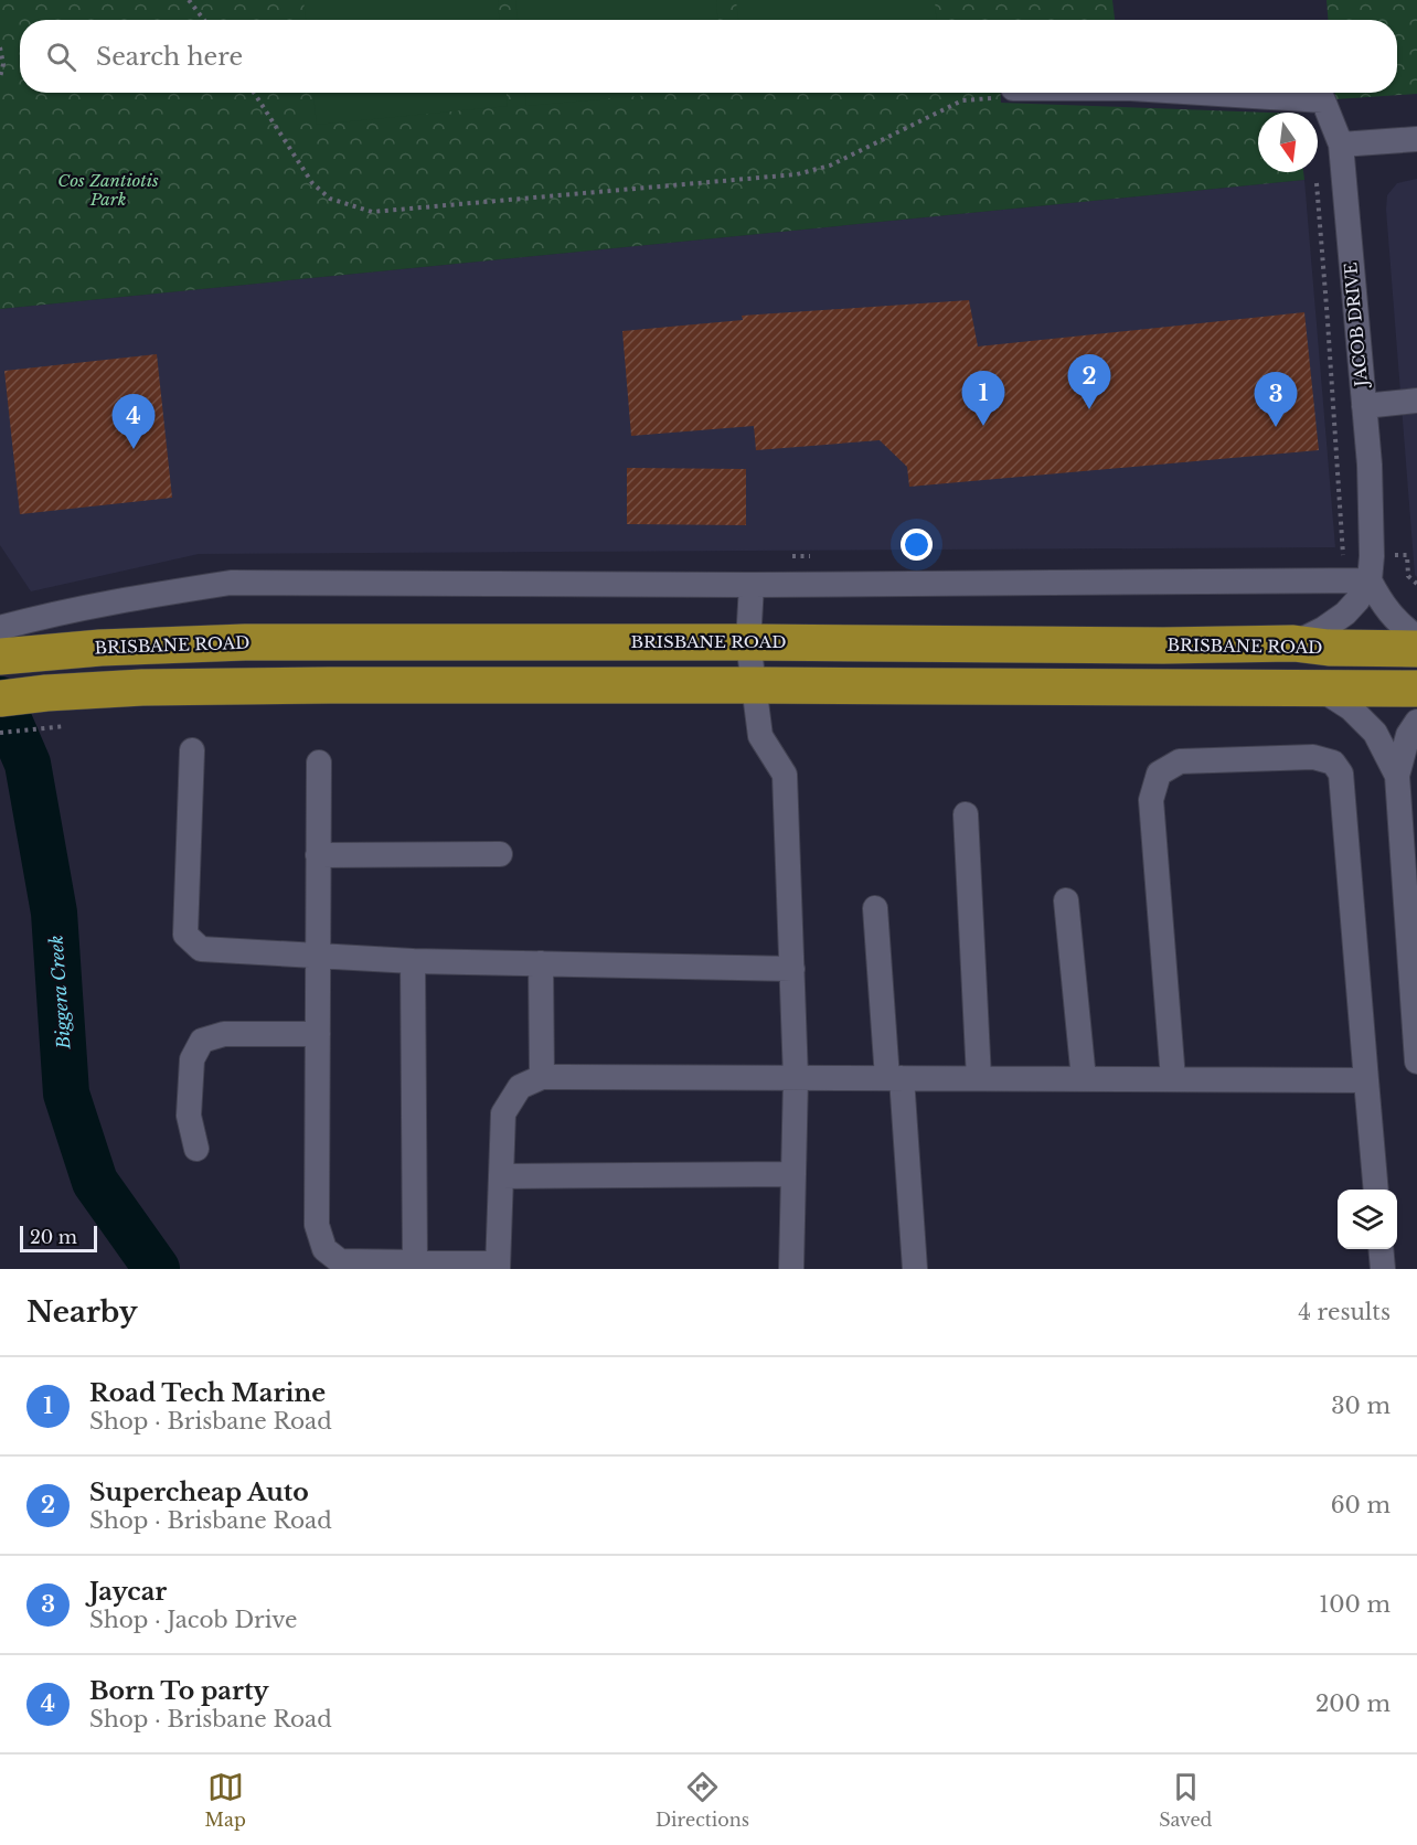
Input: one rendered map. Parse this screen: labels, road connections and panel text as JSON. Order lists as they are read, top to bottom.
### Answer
{
  "streets": {
    "highway": ["BRISBANE ROAD"],
    "street": ["JACOB DRIVE"]
  },
  "crossings": [
    ["JACOB DRIVE", "BRISBANE ROAD"]
  ],
  "water": ["Biggera Creek"],
  "parks": ["Cos Zantiotis Park"],
  "scale_bar": "20 m",
  "north": "bottom",
  "page": {
    "search": "Search here",
    "pins": [
      "2",
      "1",
      "3",
      "4"
    ],
    "scale": "20 m",
    "heading": ["Nearby", "4 results"],
    "list": [
      {
        "mark": "1",
        "name": "Road Tech Marine",
        "note": "Shop · Brisbane Road",
        "value": "30 m"
      },
      {
        "mark": "2",
        "name": "Supercheap Auto",
        "note": "Shop · Brisbane Road",
        "value": "60 m"
      },
      {
        "mark": "3",
        "name": "Jaycar",
        "note": "Shop · Jacob Drive",
        "value": "100 m"
      },
      {
        "mark": "4",
        "name": "Born To party",
        "note": "Shop · Brisbane Road",
        "value": "200 m"
      }
    ],
    "nav": ["Map", "Directions", "Saved"]
  }
}
